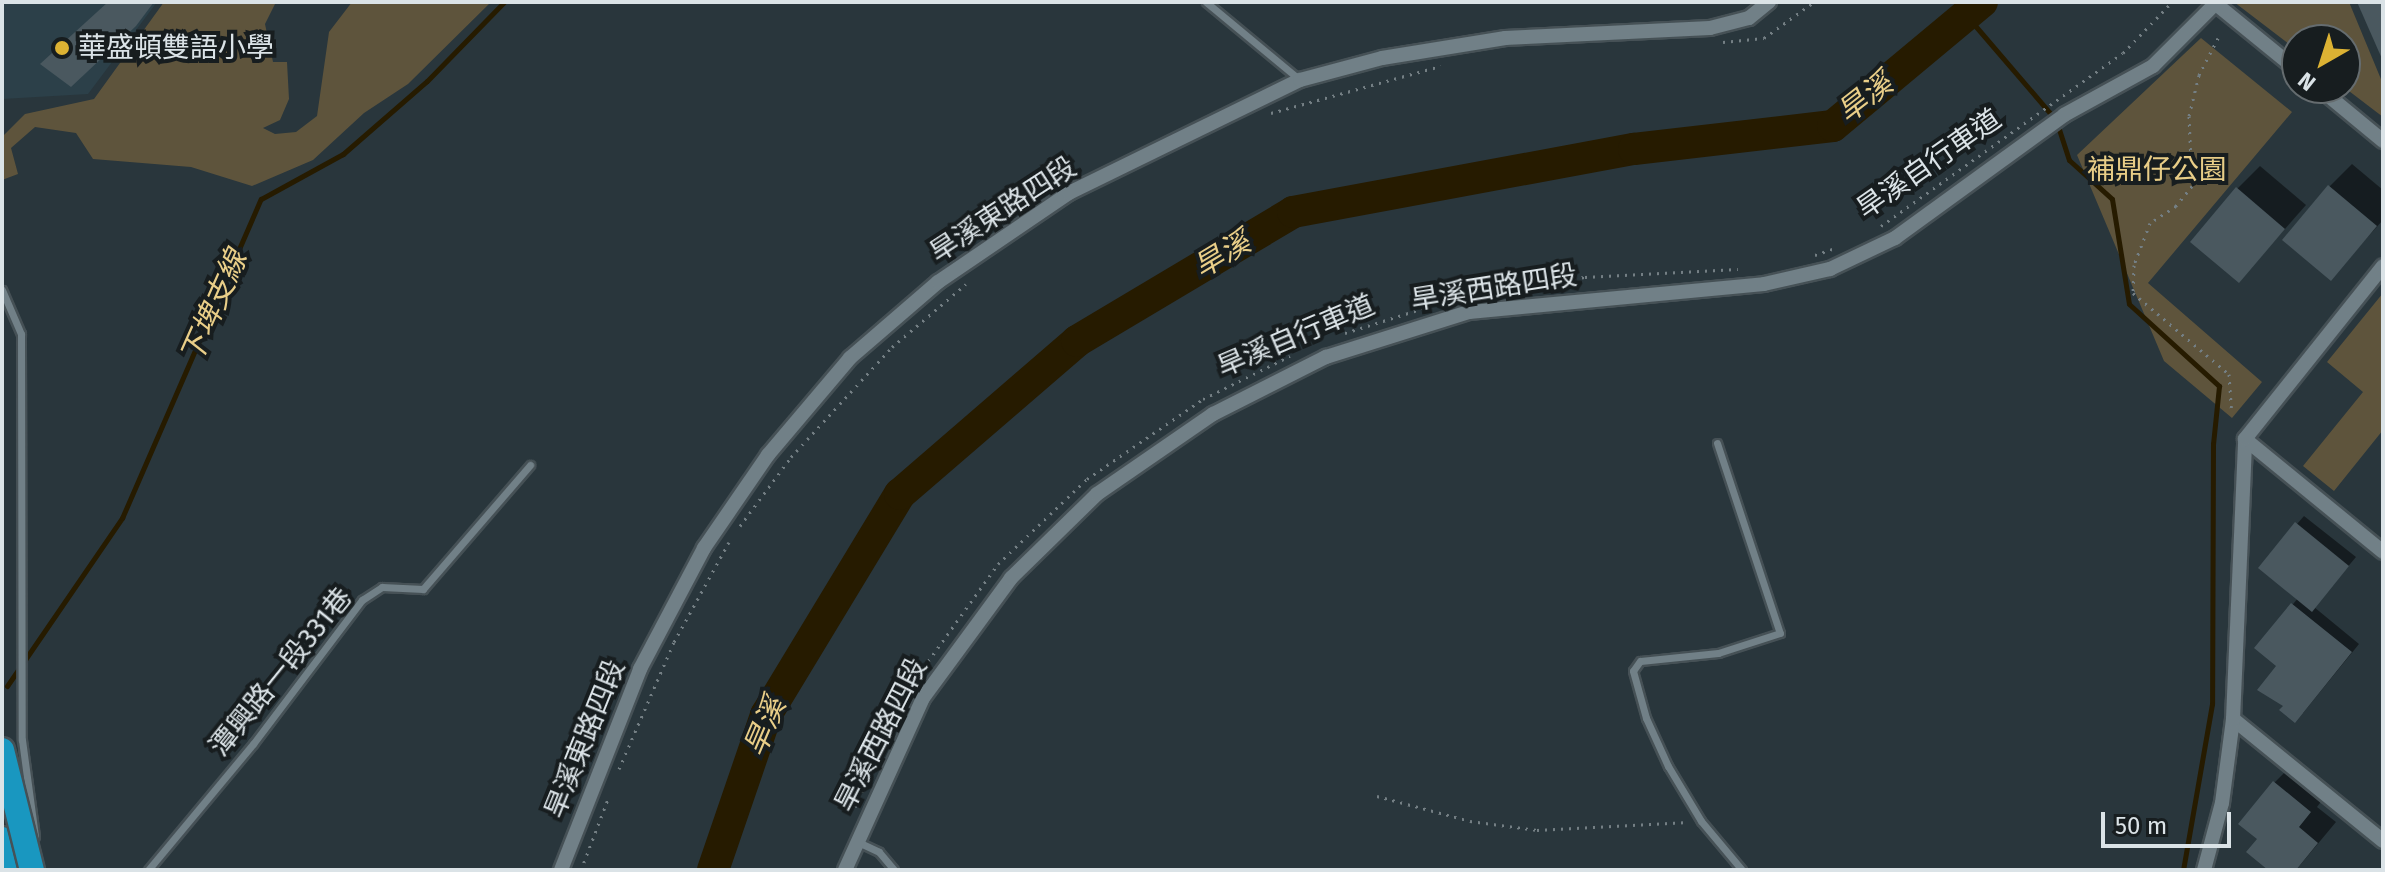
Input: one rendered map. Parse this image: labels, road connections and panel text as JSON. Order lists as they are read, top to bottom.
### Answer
{
  "streets": {
    "street": ["旱溪東路四段", "旱溪西路四段"],
    "lane": ["潭興路一段331巷"],
    "path": ["旱溪自行車道"]
  },
  "water": ["旱溪", "下埤支線"],
  "parks": ["補鼎仔公園"],
  "places": ["華盛頓雙語小學"],
  "scale_bar": "50 m",
  "north": "bottom left"
}
